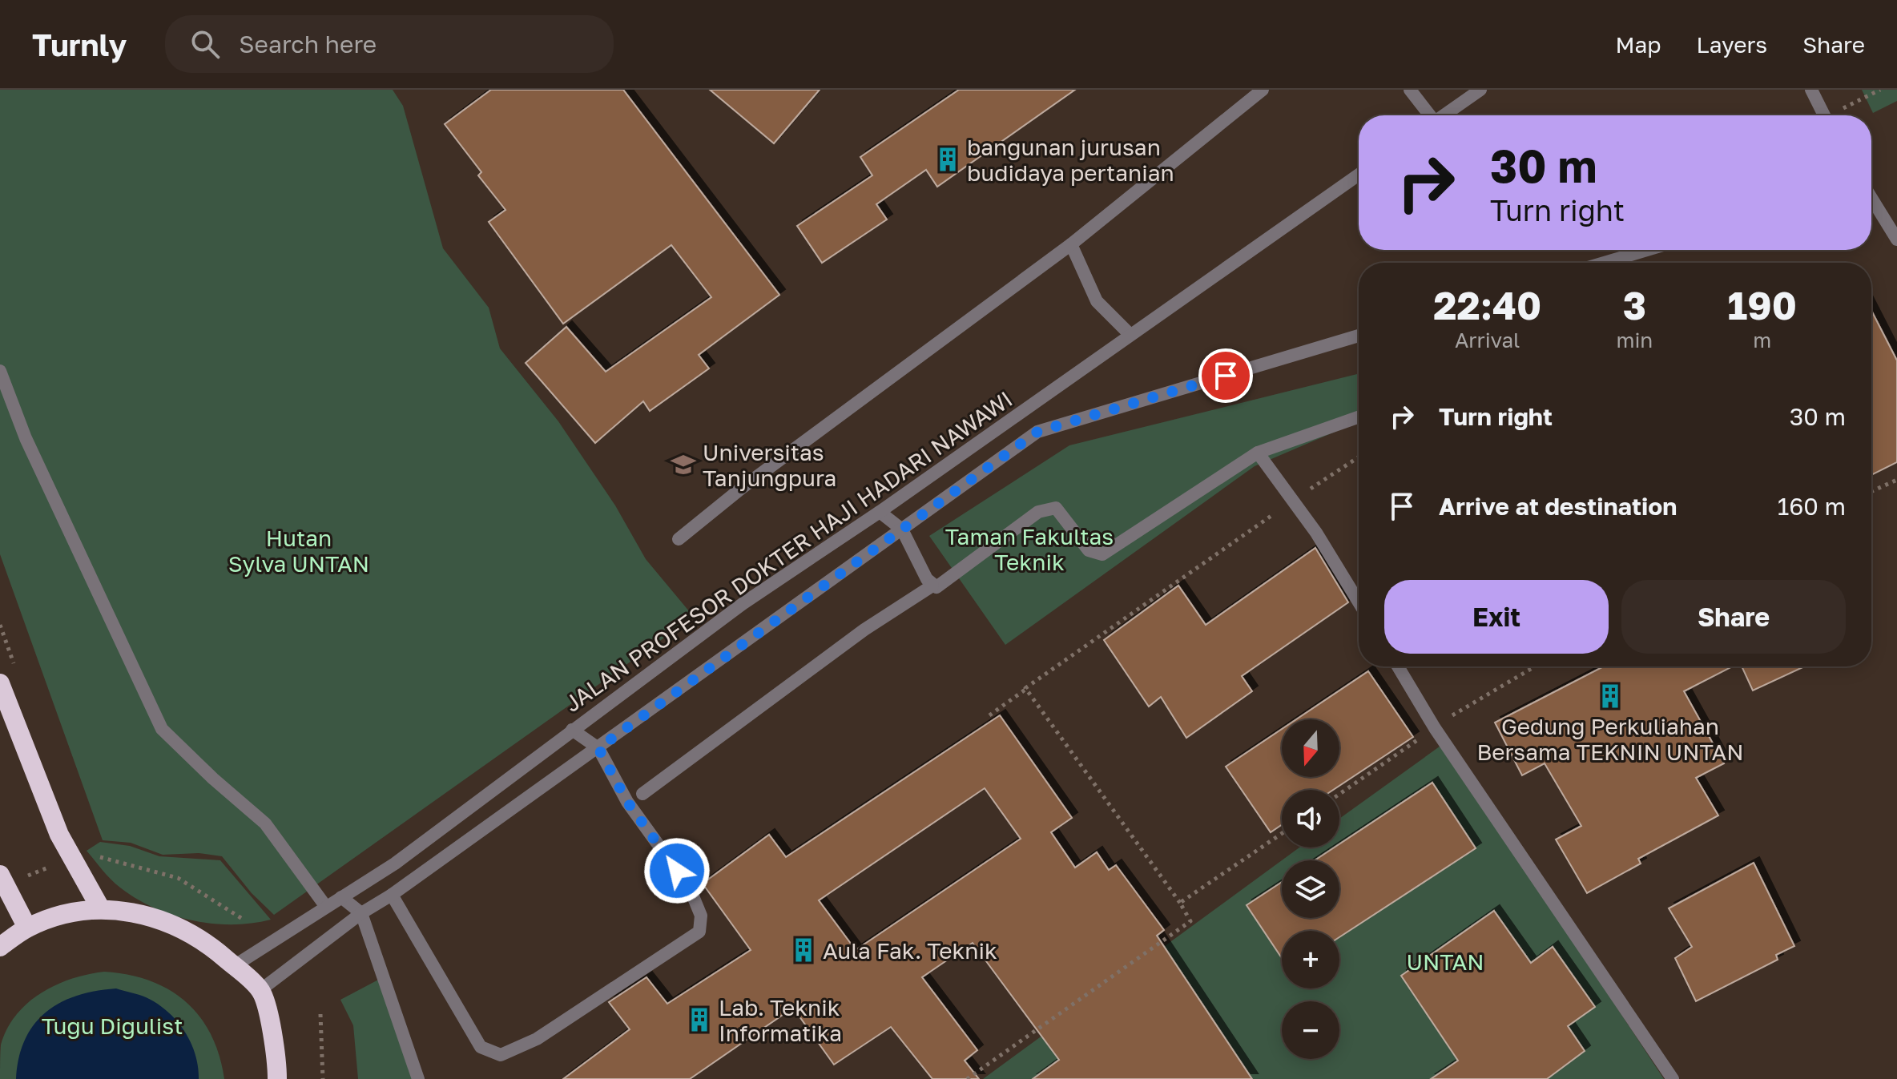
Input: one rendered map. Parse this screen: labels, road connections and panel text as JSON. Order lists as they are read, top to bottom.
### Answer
{
  "streets": {
    "lane": ["JALAN PROFESOR DOKTER HAJI HADARI NAWAWI"]
  },
  "parks": [
    "Taman Fakultas Teknik",
    "Hutan Sylva UNTAN",
    "UNTAN",
    "Tugu Digulist"
  ],
  "places": {
    "building": [
      "bangunan jurusan budidaya pertanian",
      "Gedung Perkuliahan Bersama TEKNIN UNTAN",
      "Aula Fak. Teknik",
      "Lab. Teknik Informatika"
    ],
    "school or university": ["Universitas Tanjungpura"]
  },
  "north": "bottom",
  "page": {
    "header": "Turnly",
    "search": "Search here",
    "nav": ["Map", "Layers", "Share"],
    "turn": ["30 m", "Turn right"],
    "eta": [
      "22:40",
      "Arrival",
      "3",
      "min",
      "190",
      "m"
    ],
    "list": [
      {
        "name": "Turn right",
        "value": "30 m"
      },
      {
        "name": "Arrive at destination",
        "value": "160 m"
      }
    ],
    "buttons": ["Exit", "Share"],
    "map_buttons": ["+", "−"]
  }
}
